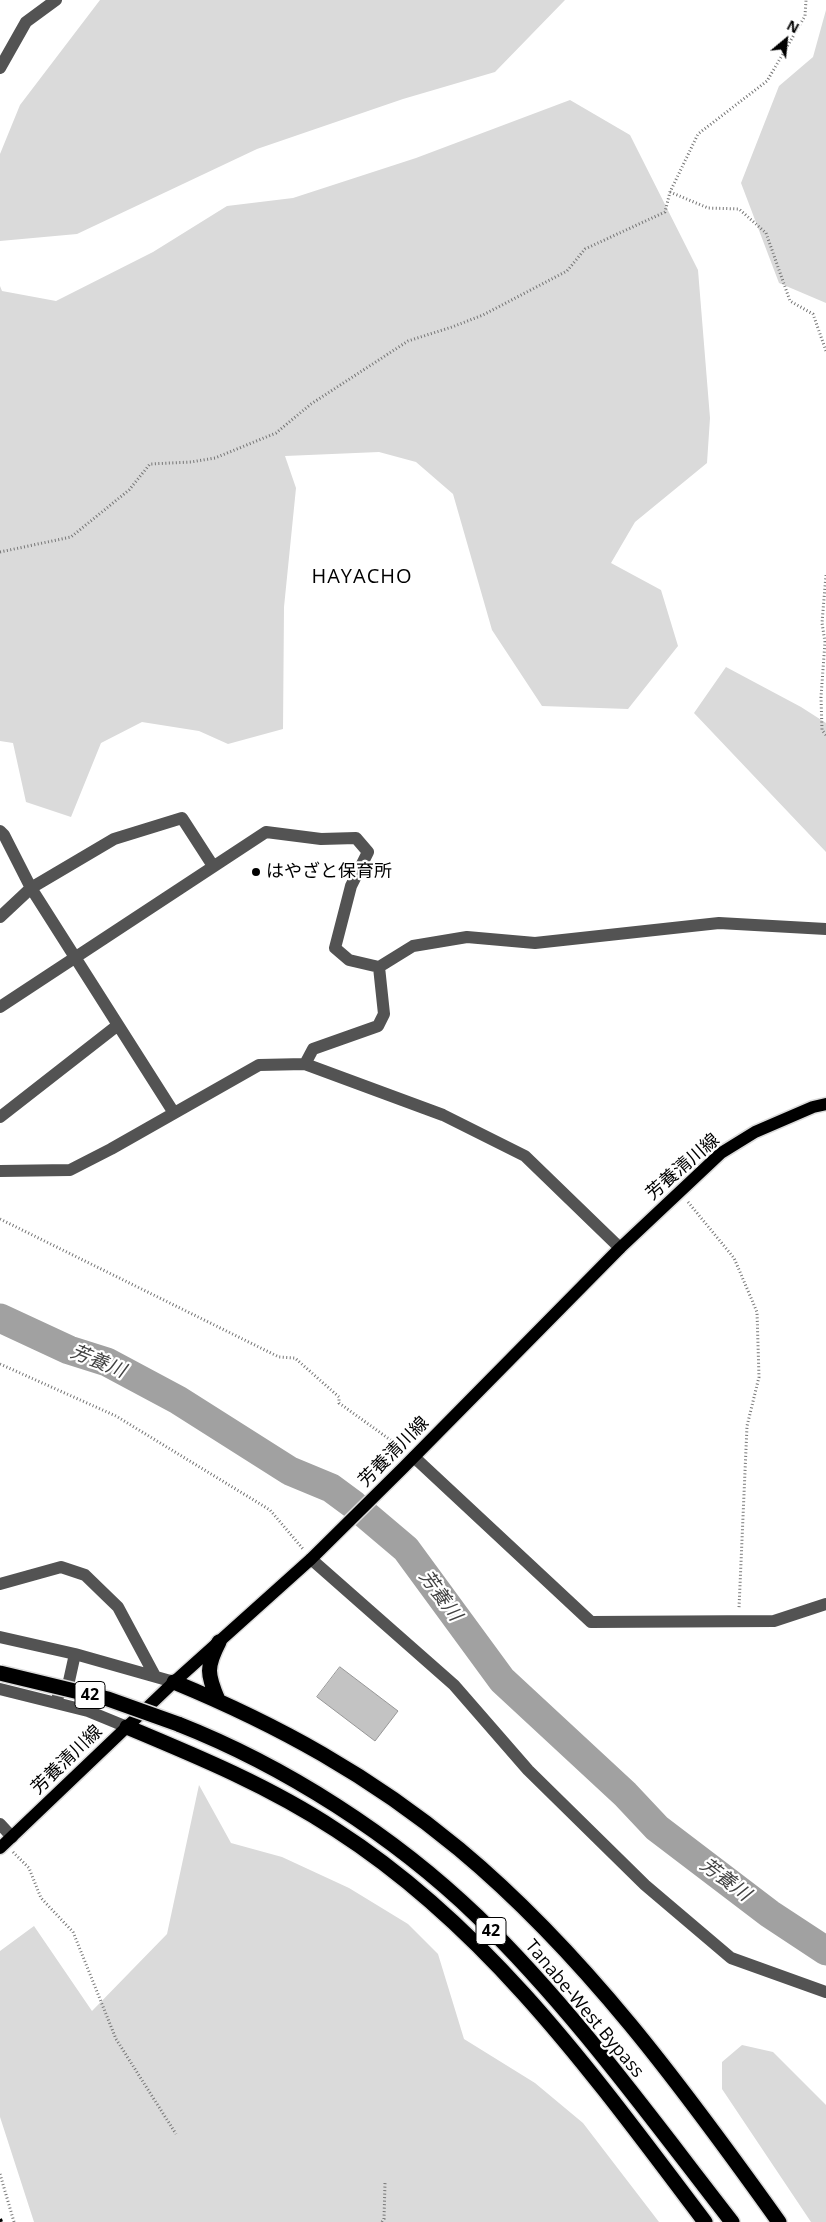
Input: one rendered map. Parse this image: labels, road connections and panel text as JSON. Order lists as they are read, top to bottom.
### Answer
{
  "streets": {
    "highway": ["42", "Tanabe-West Bypass"],
    "main road": ["芳養清川線"]
  },
  "districts": ["HAYACHO"],
  "water": ["芳養川"],
  "places": ["はやざと保育所"],
  "north": "top right"
}
